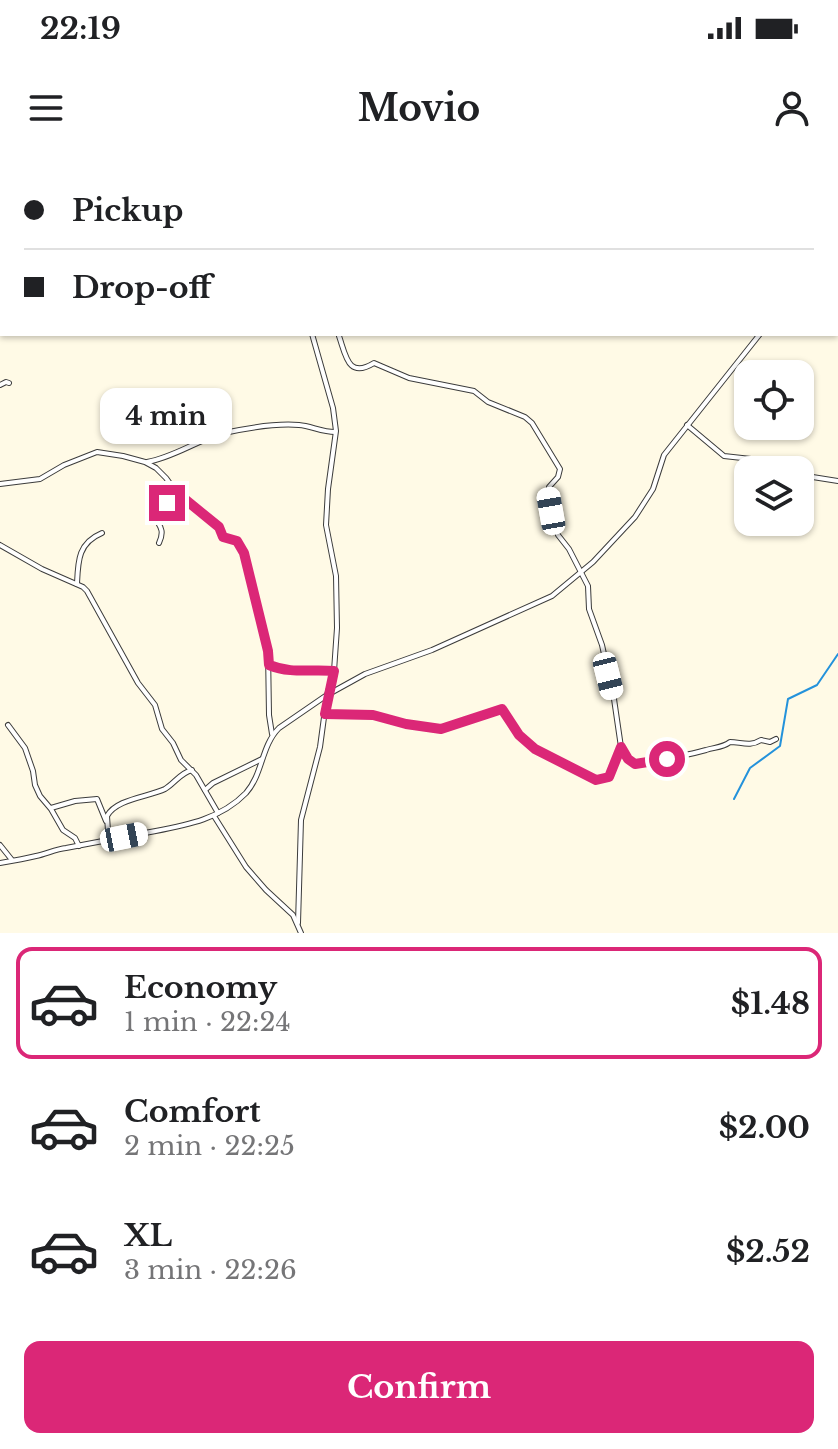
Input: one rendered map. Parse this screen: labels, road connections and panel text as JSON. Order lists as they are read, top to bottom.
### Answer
{
  "page": {
    "status": "22:19",
    "header": "Movio",
    "banner": ["Pickup", "Drop-off"],
    "bubble": "4 min",
    "list": [
      {
        "name": "Economy",
        "note": "1 min · 22:24",
        "value": "$1.48"
      },
      {
        "name": "Comfort",
        "note": "2 min · 22:25",
        "value": "$2.00"
      },
      {
        "name": "XL",
        "note": "3 min · 22:26",
        "value": "$2.52"
      }
    ],
    "buttons": "Confirm"
  }
}
